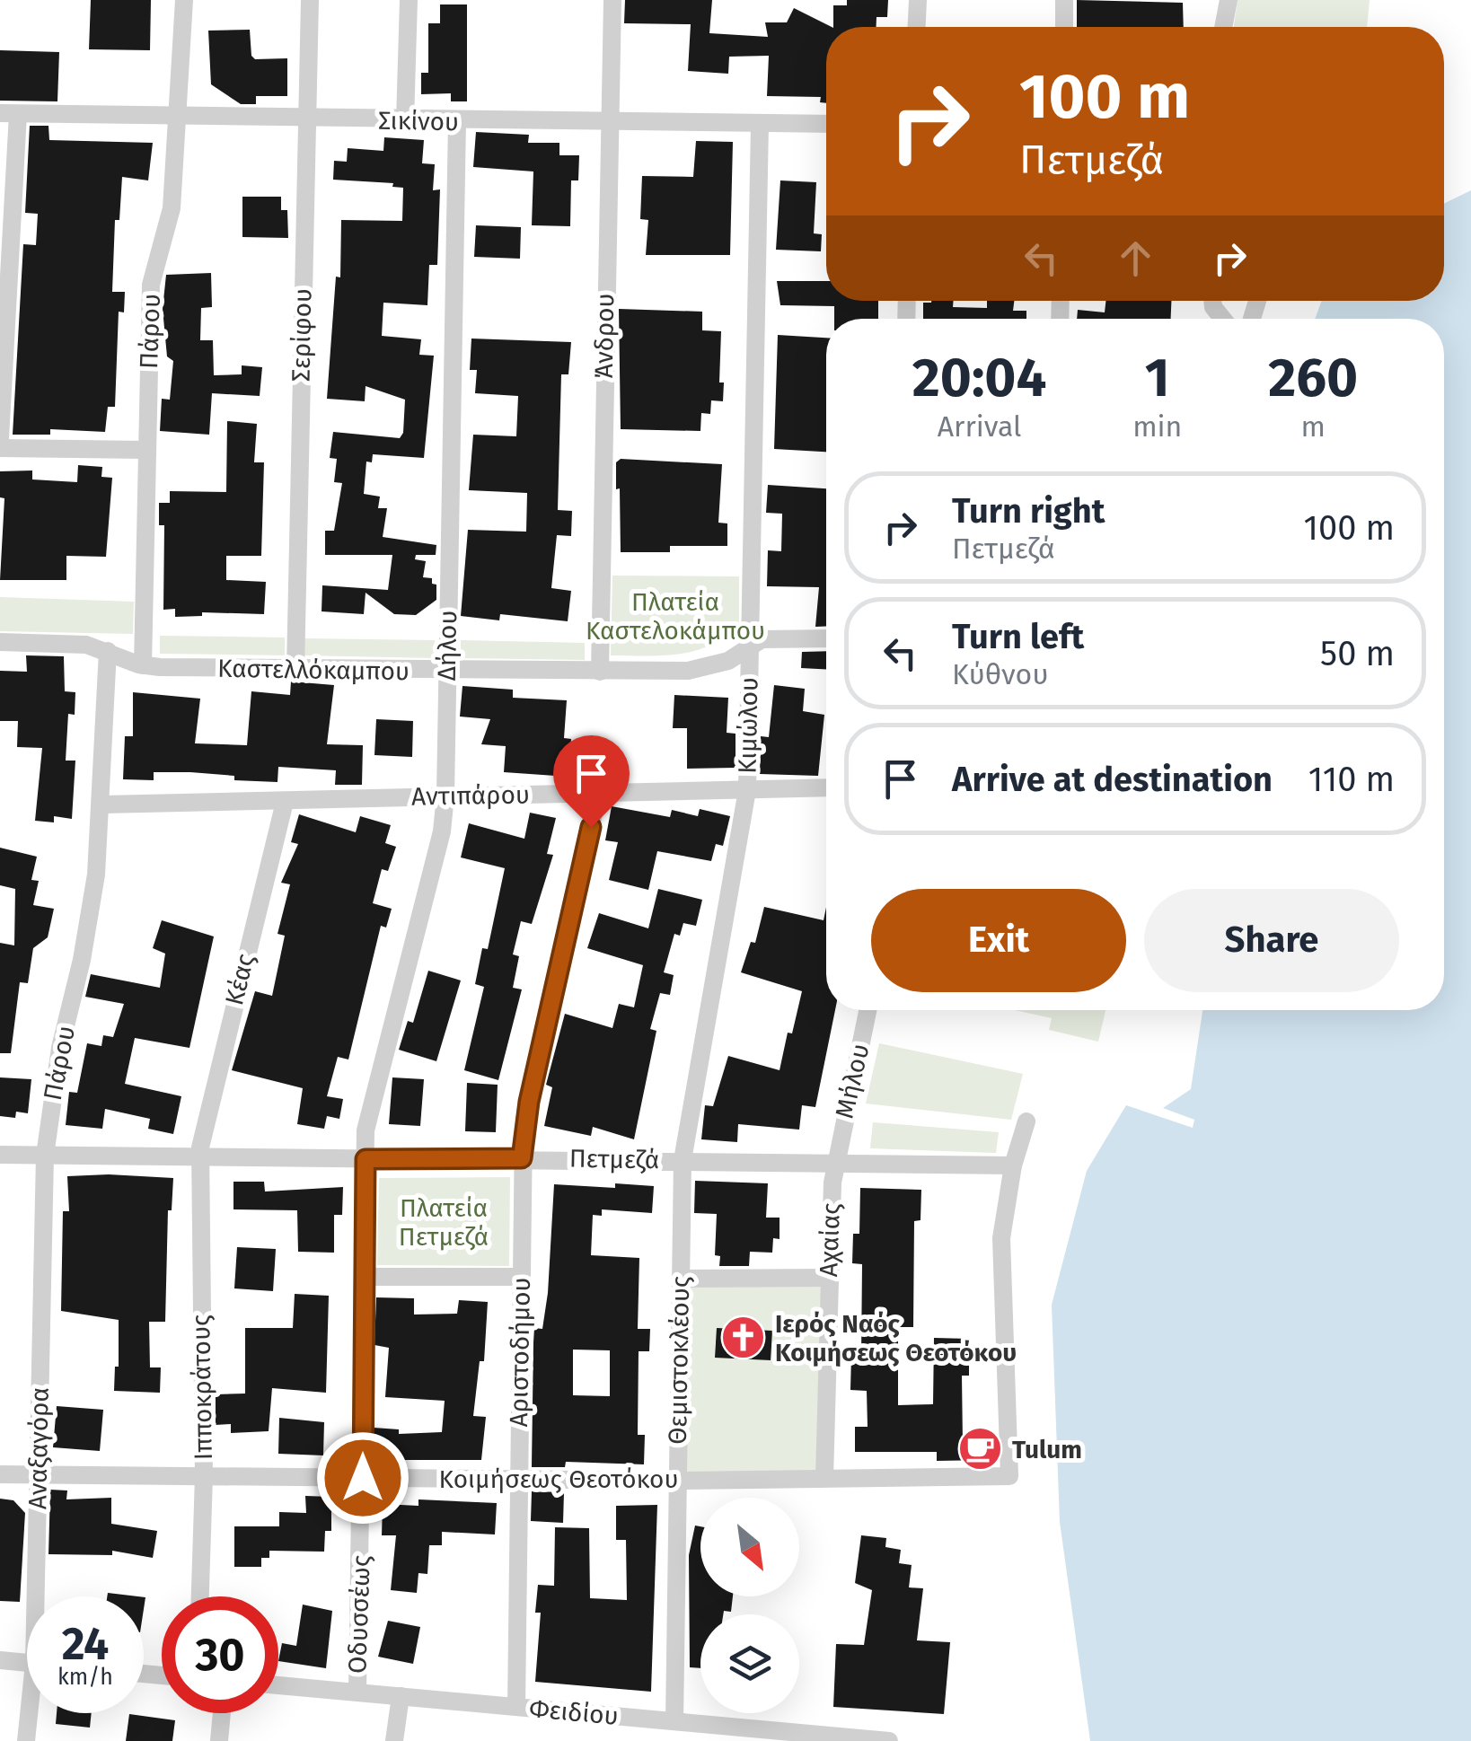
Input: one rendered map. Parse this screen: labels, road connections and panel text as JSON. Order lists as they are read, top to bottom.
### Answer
{
  "streets": {
    "street": [
      "Σικίνου",
      "Πάρου",
      "Σερίφου",
      "Άνδρου",
      "Δήλου",
      "Καστελλόκαμπου",
      "Κιμώλου",
      "Αντιπάρου",
      "Κέας",
      "Μήλου",
      "Πετμεζά",
      "Αχαίας",
      "Αριστοδήμου",
      "Θεμιστοκλέους",
      "Ιπποκράτους",
      "Αναξαγόρα",
      "Κοιμήσεως Θεοτόκου",
      "Οδυσσέως",
      "Φειδίου"
    ]
  },
  "crossings": [
    ["Σικίνου", "Πάρου"],
    ["Σικίνου", "Σερίφου"],
    ["Σικίνου", "Άνδρου"],
    ["Σικίνου", "Δήλου"],
    ["Σικίνου", "Κιμώλου"],
    ["Πάρου", "Καστελλόκαμπου"],
    ["Πάρου", "Αντιπάρου"],
    ["Πάρου", "Πετμεζά"],
    ["Πάρου", "Αναξαγόρα"],
    ["Σερίφου", "Καστελλόκαμπου"],
    ["Άνδρου", "Καστελλόκαμπου"],
    ["Δήλου", "Καστελλόκαμπου"],
    ["Δήλου", "Αντιπάρου"],
    ["Δήλου", "Πετμεζά"],
    ["Δήλου", "Οδυσσέως"],
    ["Καστελλόκαμπου", "Κιμώλου"],
    ["Κιμώλου", "Αντιπάρου"],
    ["Κιμώλου", "Πετμεζά"],
    ["Κιμώλου", "Θεμιστοκλέους"],
    ["Αντιπάρου", "Κέας"],
    ["Αντιπάρου", "Αριστοδήμου"],
    ["Κέας", "Πετμεζά"],
    ["Κέας", "Ιπποκράτους"],
    ["Μήλου", "Πετμεζά"],
    ["Μήλου", "Αχαίας"],
    ["Πετμεζά", "Αχαίας"],
    ["Πετμεζά", "Αριστοδήμου"],
    ["Πετμεζά", "Θεμιστοκλέους"],
    ["Πετμεζά", "Ιπποκράτους"],
    ["Πετμεζά", "Αναξαγόρα"],
    ["Πετμεζά", "Κοιμήσεως Θεοτόκου"],
    ["Πετμεζά", "Οδυσσέως"],
    ["Αχαίας", "Κοιμήσεως Θεοτόκου"],
    ["Αριστοδήμου", "Κοιμήσεως Θεοτόκου"],
    ["Αριστοδήμου", "Φειδίου"],
    ["Θεμιστοκλέους", "Κοιμήσεως Θεοτόκου"],
    ["Θεμιστοκλέους", "Φειδίου"],
    ["Ιπποκράτους", "Κοιμήσεως Θεοτόκου"],
    ["Αναξαγόρα", "Κοιμήσεως Θεοτόκου"],
    ["Κοιμήσεως Θεοτόκου", "Οδυσσέως"],
    ["Οδυσσέως", "Φειδίου"]
  ],
  "parks": ["Πλατεία Καστελοκάμπου", "Πλατεία Πετμεζά"],
  "places": {
    "church": ["Ιερός Ναός Κοιμήσεως Θεοτόκου"],
    "cafe": ["Tulum"]
  },
  "north": "bottom right",
  "page": {
    "turn": ["100 m", "Πετμεζά"],
    "eta": [
      "20:04",
      "Arrival",
      "1",
      "min",
      "260",
      "m"
    ],
    "list": [
      {
        "name": "Turn right",
        "note": "Πετμεζά",
        "value": "100 m"
      },
      {
        "name": "Turn left",
        "note": "Κύθνου",
        "value": "50 m"
      },
      {
        "name": "Arrive at destination",
        "value": "110 m"
      }
    ],
    "buttons": ["Exit", "Share"],
    "speed": "24 km/h",
    "limit": "30"
  }
}
